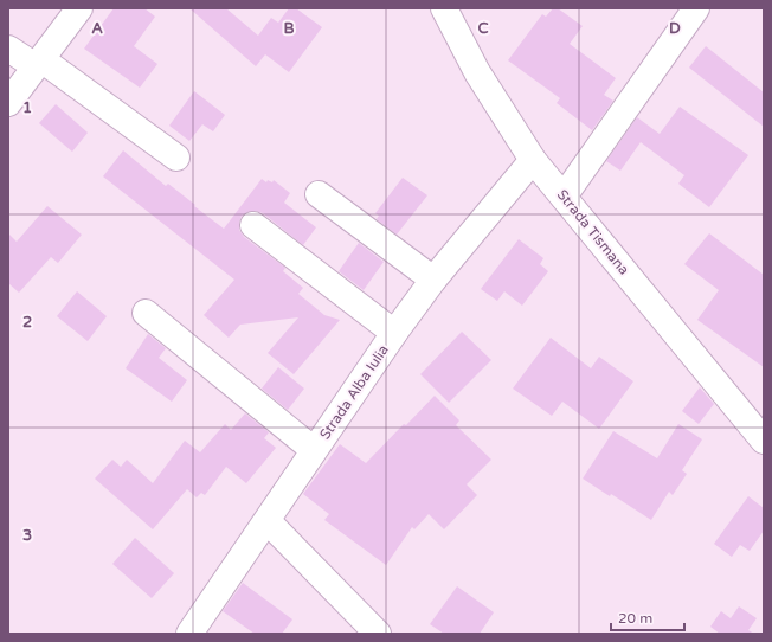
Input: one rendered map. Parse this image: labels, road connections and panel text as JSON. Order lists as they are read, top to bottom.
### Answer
{
  "streets": {
    "street": ["Strada Tismana", "Strada Alba Iulia"]
  },
  "crossings": [
    ["Strada Tismana", "Strada Alba Iulia"]
  ],
  "scale_bar": "20 m",
  "grid": {
    "columns": [
      "A",
      "B",
      "C",
      "D"
    ],
    "rows": ["1", "2", "3"]
  }
}
